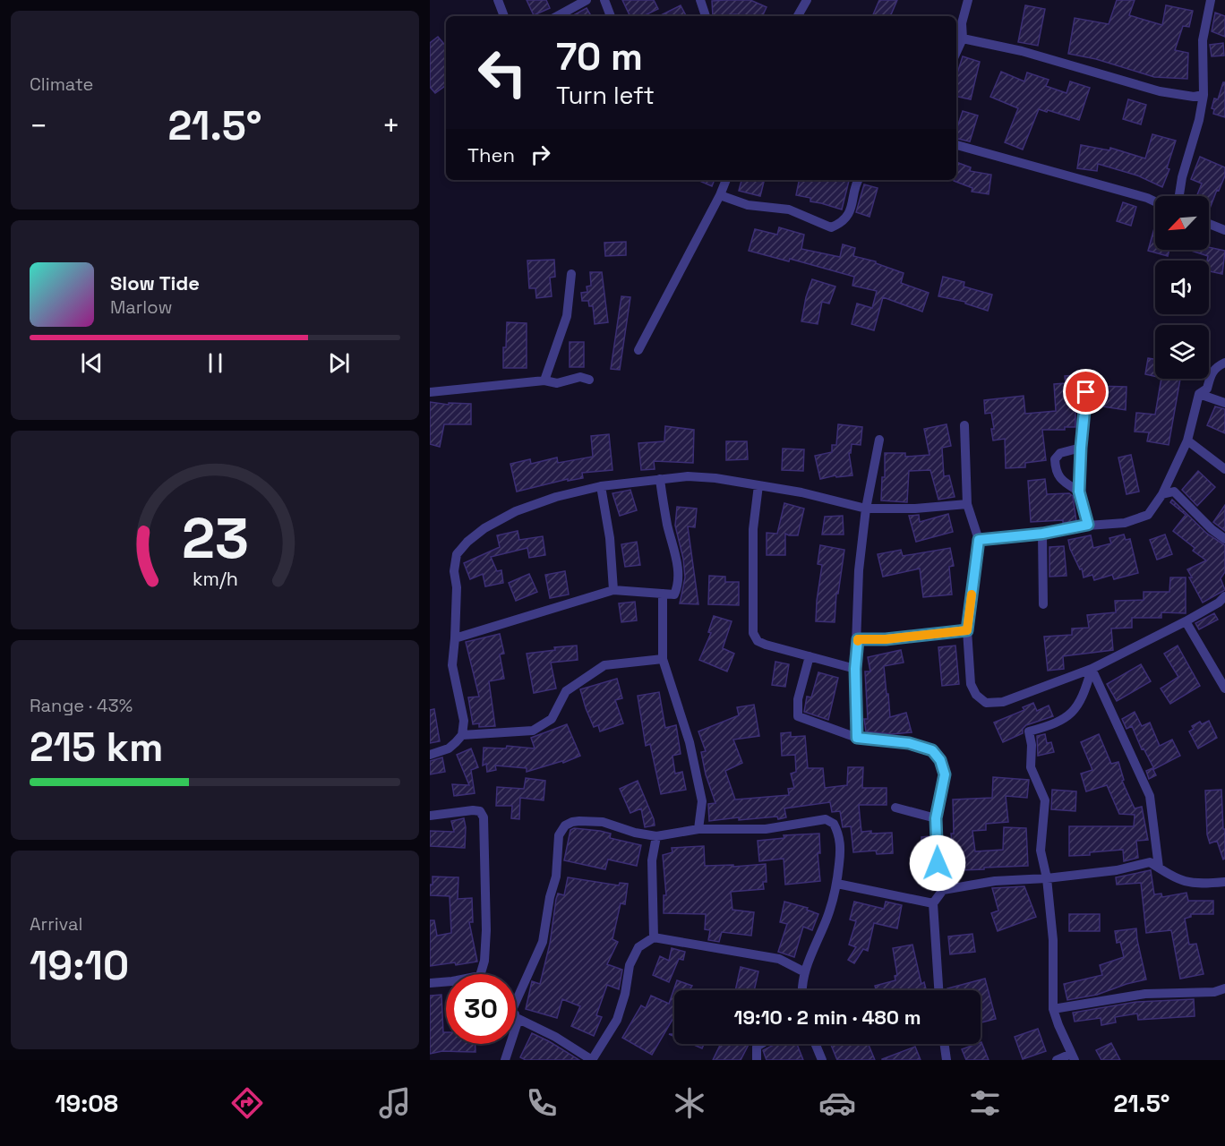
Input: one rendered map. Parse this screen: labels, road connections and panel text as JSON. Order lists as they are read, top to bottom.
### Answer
{
  "north": "bottom left",
  "page": {
    "tile": [
      "Climate",
      ["Range · 43%", "215 km"],
      ["Arrival", "19:10"]
    ],
    "turn": ["70 m", "Turn left"],
    "heat": ["−", "21.5°", "+"],
    "then": "Then",
    "song": ["Slow Tide", "Marlow"],
    "limit": "30",
    "trip": "19:10 · 2 min · 480 m",
    "tabs": ["19:08", "21.5°"],
    "gauge": ["23", "km/h"]
  }
}
